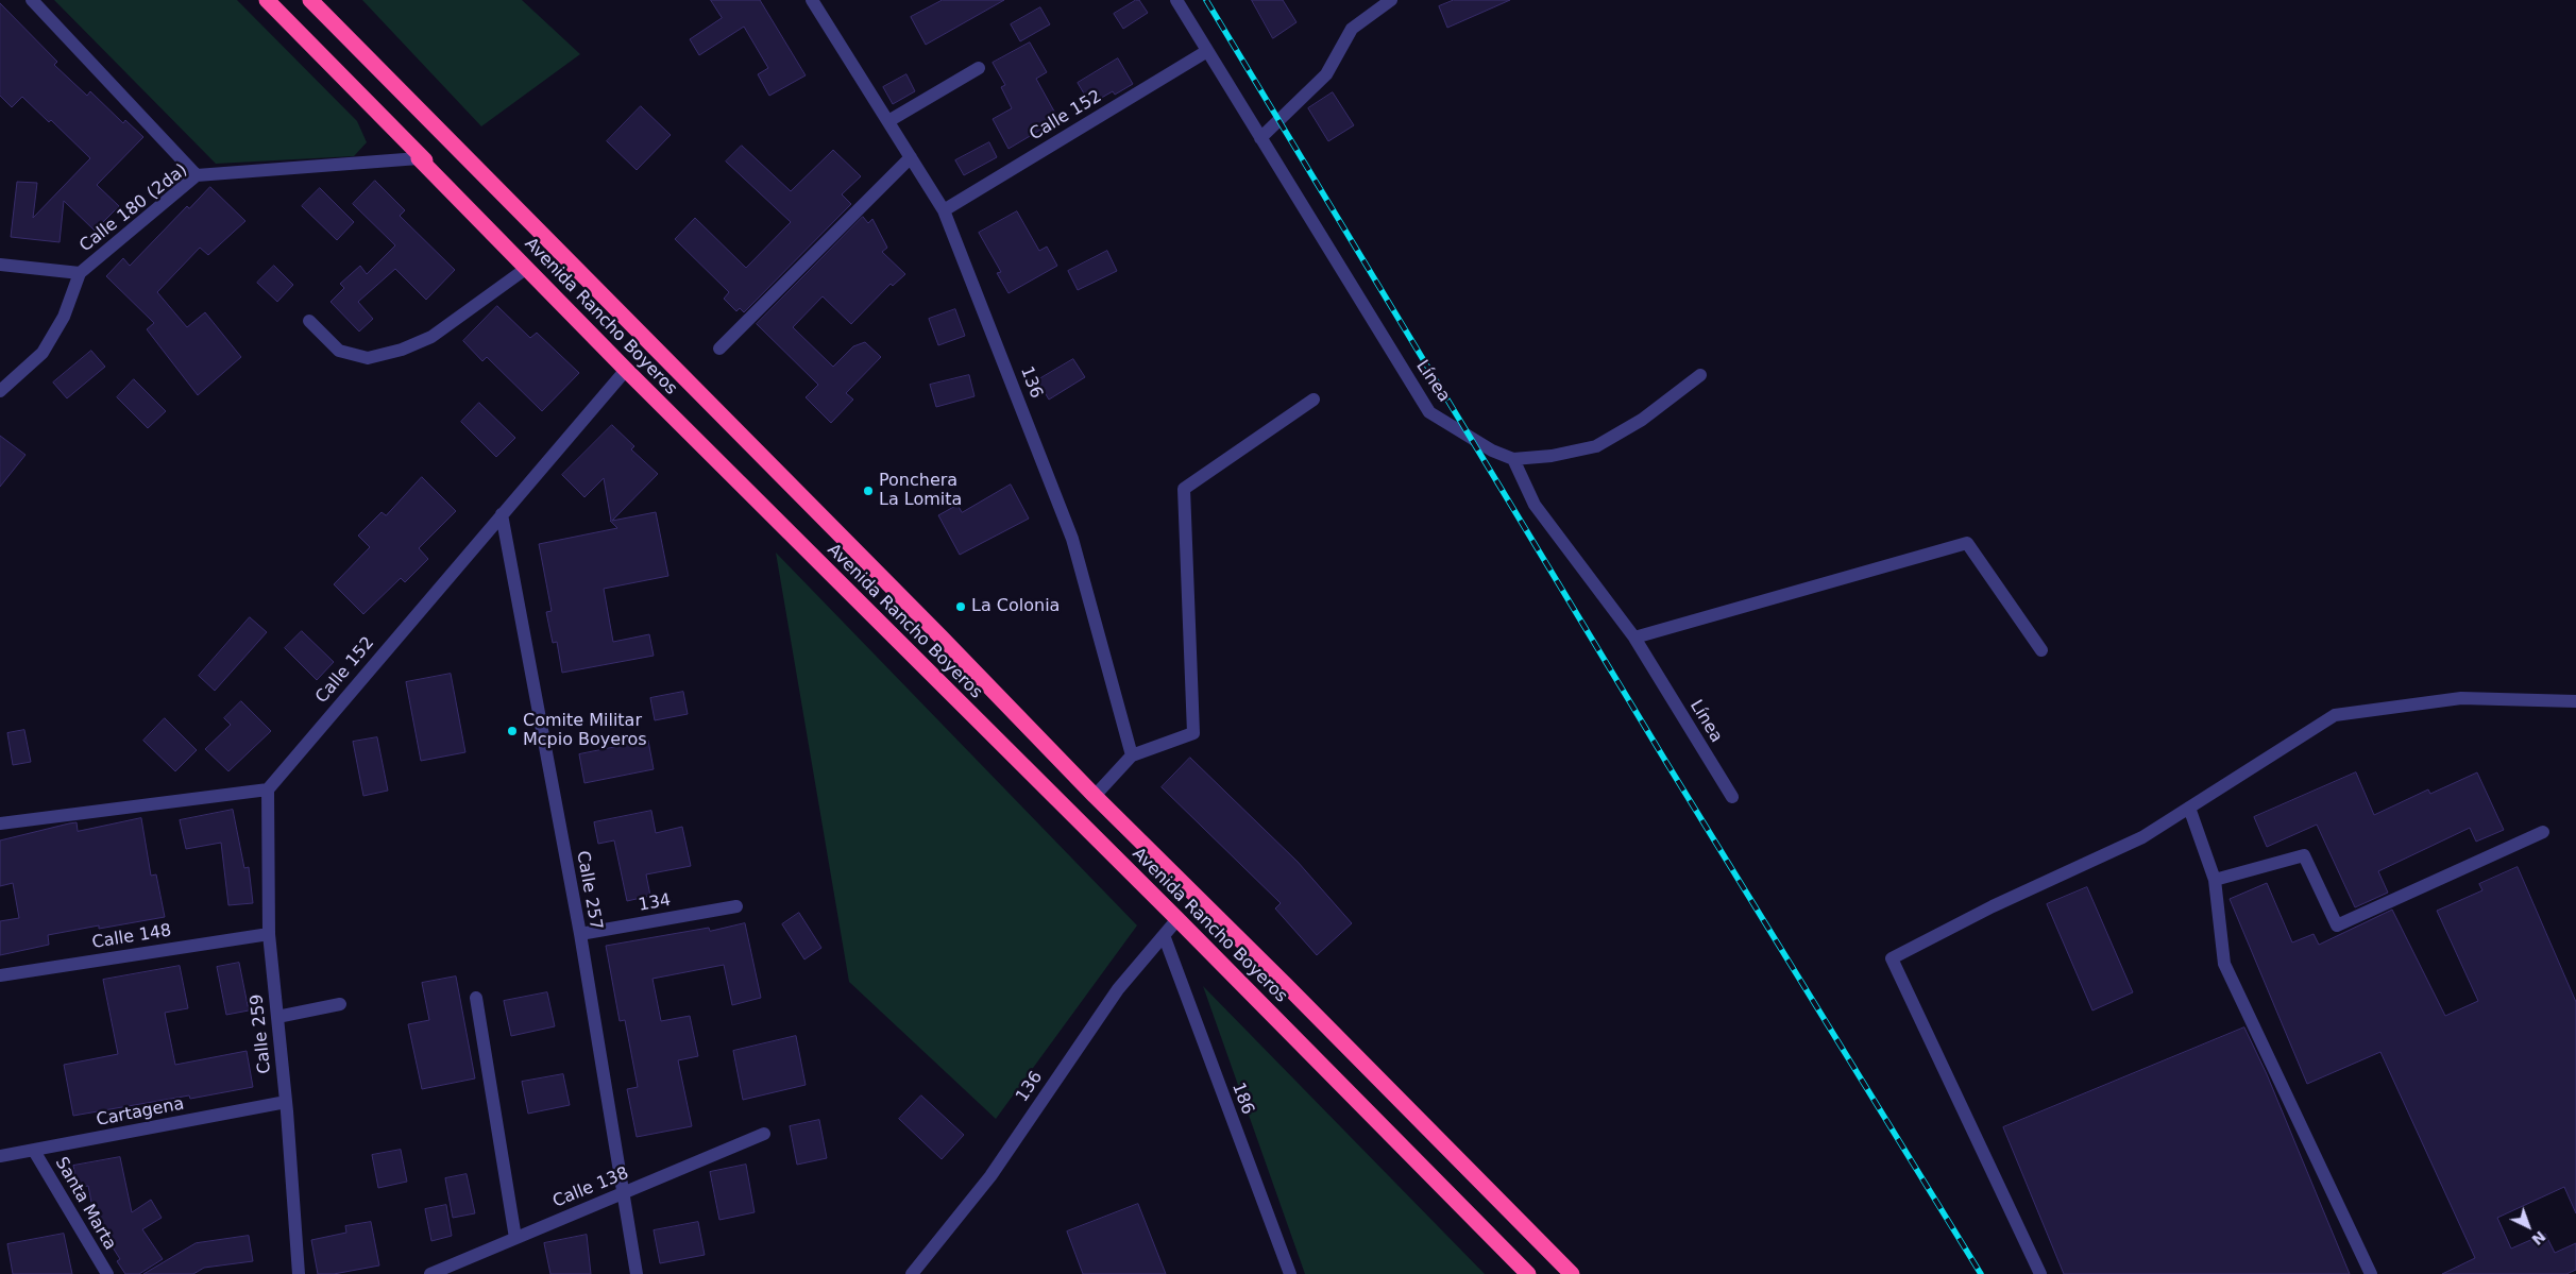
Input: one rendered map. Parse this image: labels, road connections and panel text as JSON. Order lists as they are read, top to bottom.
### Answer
{
  "streets": {
    "highway": ["Avenida Rancho Boyeros"],
    "street": [
      "Calle 152",
      "Calle 180 (2da)",
      "Línea",
      "136",
      "Calle 257",
      "134",
      "Calle 148",
      "Calle 259",
      "186",
      "Cartagena",
      "Calle 138",
      "Santa Marta"
    ]
  },
  "crossings": [
    ["Calle 152", "Avenida Rancho Boyeros"],
    ["Calle 152", "Línea"],
    ["Calle 152", "136"],
    ["Calle 152", "Calle 257"],
    ["Calle 152", "Calle 259"],
    ["Calle 180 (2da)", "Avenida Rancho Boyeros"],
    ["Avenida Rancho Boyeros", "136"],
    ["136", "186"],
    ["Calle 257", "134"],
    ["Calle 257", "Calle 138"],
    ["Calle 148", "Calle 259"],
    ["Calle 259", "Cartagena"],
    ["Cartagena", "Santa Marta"]
  ],
  "places": ["Ponchera La Lomita", "La Colonia", "Comite Militar Mcpio Boyeros"],
  "north": "bottom right"
}
